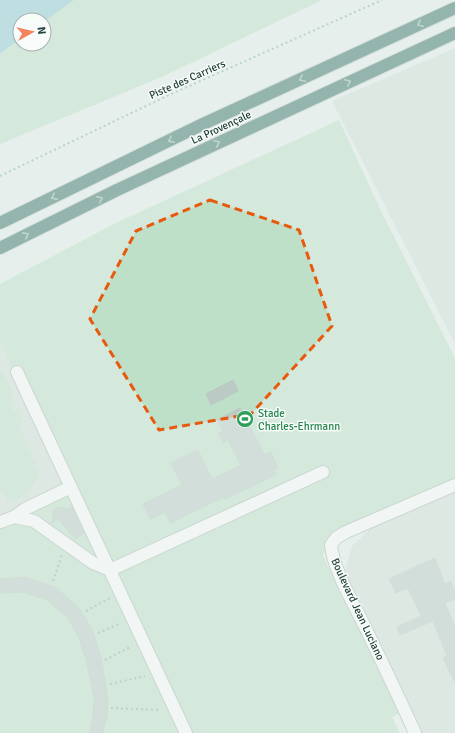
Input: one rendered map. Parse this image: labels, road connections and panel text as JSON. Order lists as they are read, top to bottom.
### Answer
{
  "streets": {
    "highway": ["La Provençale"],
    "street": ["Boulevard Jean Luciano"],
    "path": ["Piste des Carriers"]
  },
  "places": {
    "sports": ["Stade Charles-Ehrmann"]
  },
  "north": "right"
}
